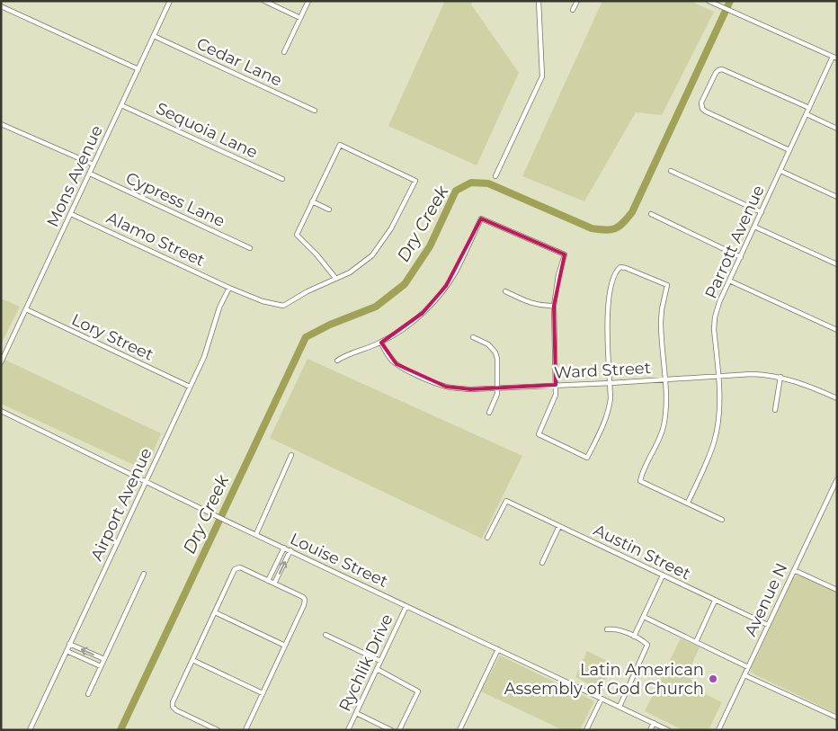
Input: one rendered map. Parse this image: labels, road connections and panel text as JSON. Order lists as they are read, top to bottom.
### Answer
{
  "streets": {
    "street": [
      "Cedar Lane",
      "Sequoia Lane",
      "Mons Avenue",
      "Cypress Lane",
      "Alamo Street",
      "Parrott Avenue",
      "Lory Street",
      "Ward Street",
      "Airport Avenue",
      "Austin Street",
      "Louise Street",
      "Avenue N",
      "Rychlik Drive"
    ]
  },
  "crossings": [
    ["Cedar Lane", "Mons Avenue"],
    ["Sequoia Lane", "Mons Avenue"],
    ["Mons Avenue", "Cypress Lane"],
    ["Mons Avenue", "Alamo Street"],
    ["Mons Avenue", "Lory Street"],
    ["Alamo Street", "Airport Avenue"],
    ["Parrott Avenue", "Ward Street"],
    ["Lory Street", "Airport Avenue"],
    ["Airport Avenue", "Louise Street"],
    ["Austin Street", "Avenue N"],
    ["Louise Street", "Rychlik Drive"]
  ],
  "water": ["Dry Creek"],
  "places": ["Latin American Assembly of God Church"]
}
